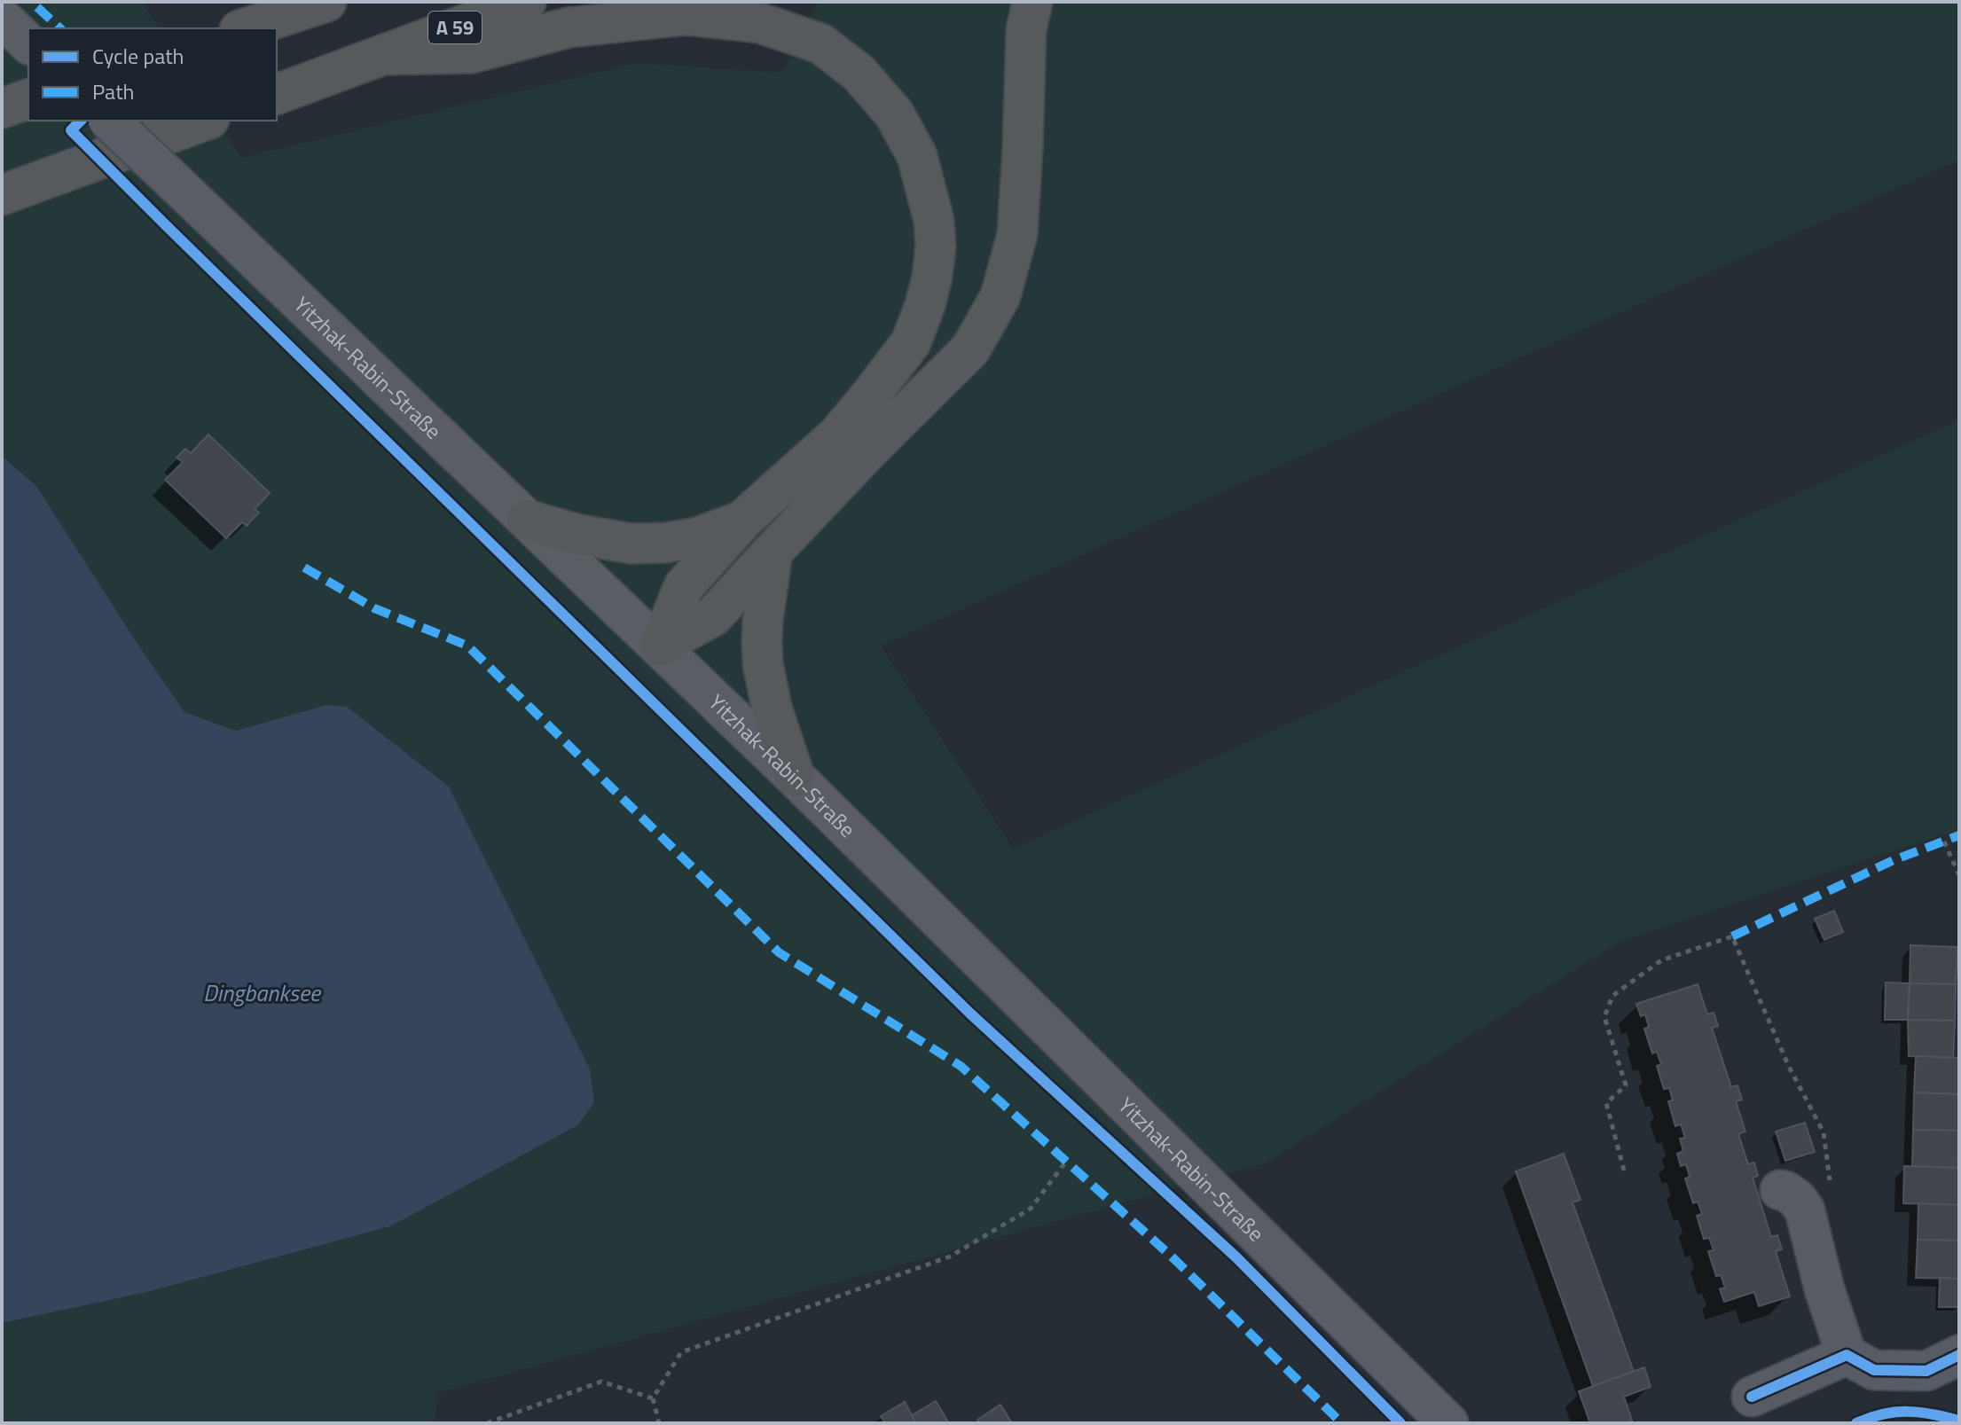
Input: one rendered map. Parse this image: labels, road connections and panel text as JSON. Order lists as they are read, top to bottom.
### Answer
{
  "streets": {
    "highway": ["A 59"],
    "main road": ["Yitzhak-Rabin-Straße"]
  },
  "water": ["Dingbanksee"],
  "legend": ["Cycle path", "Path"]
}
